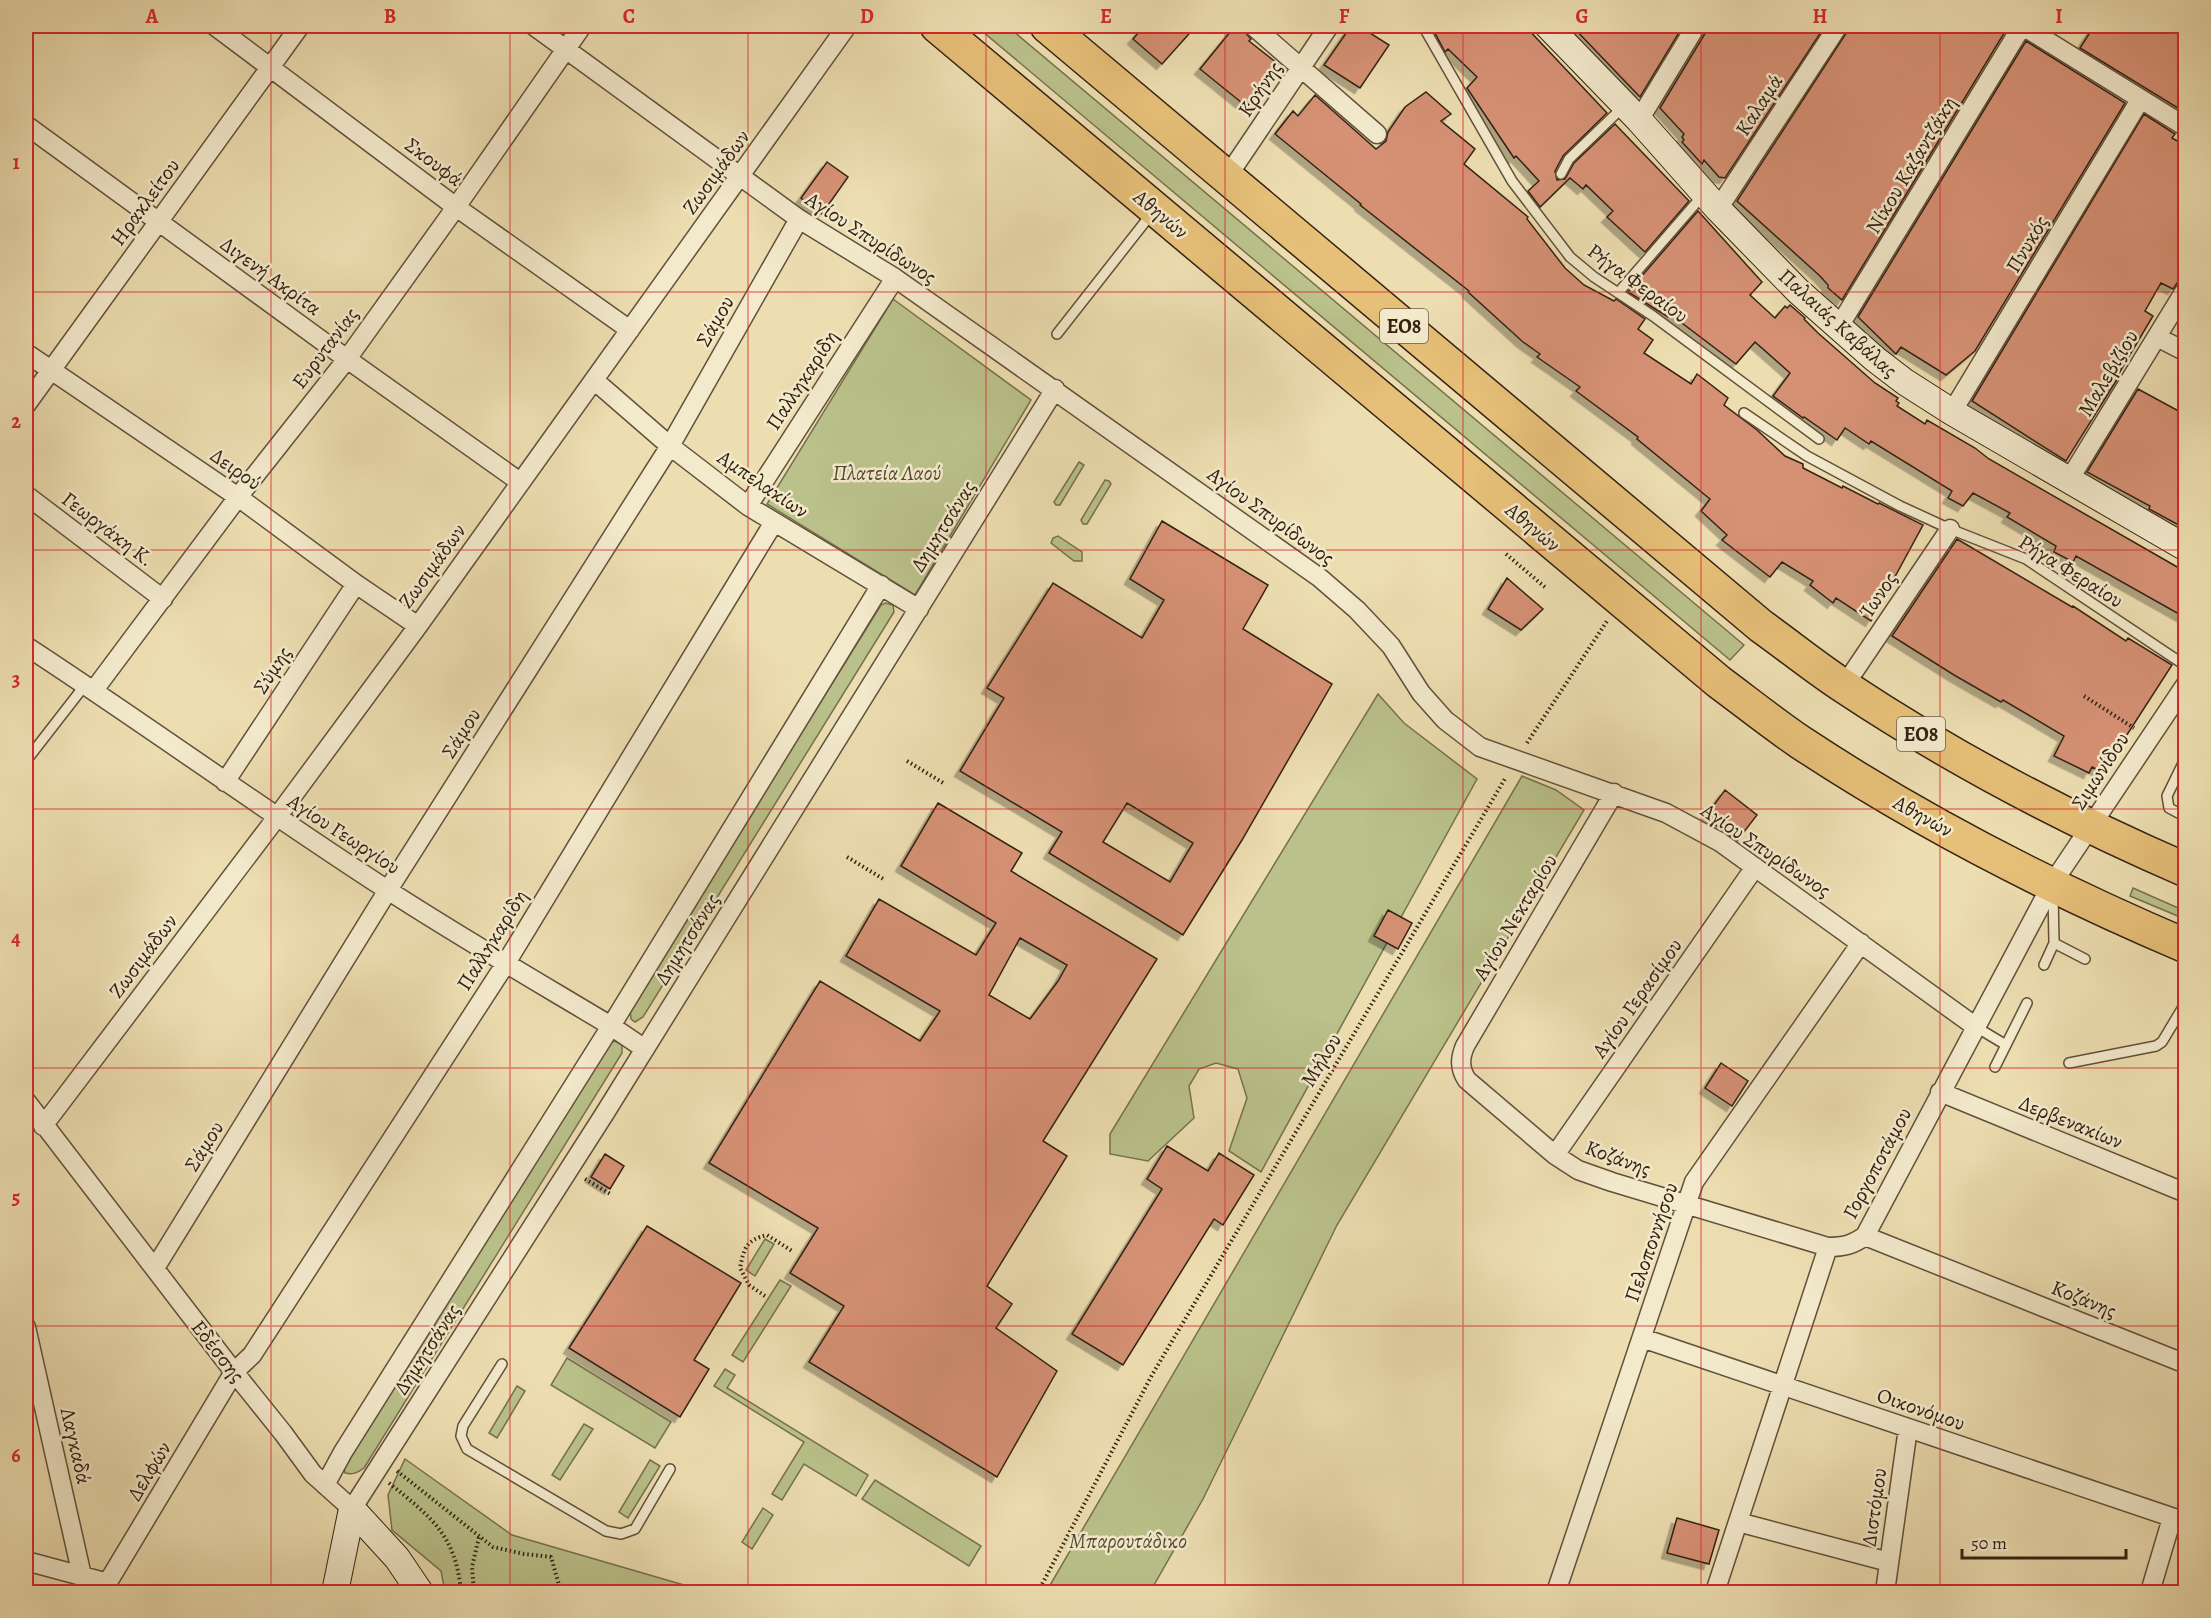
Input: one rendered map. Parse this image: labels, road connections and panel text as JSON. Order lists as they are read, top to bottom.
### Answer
{
  "streets": {
    "highway": ["Αθηνών", "ΕΟ8"],
    "street": [
      "Κρήνης",
      "Καλαμά",
      "Σκουφά",
      "Νίκου Καζαντζάκη",
      "Ζωσιμάδων",
      "Ηρακλείτου",
      "Αγίου Σπυρίδωνος",
      "Πνυκός",
      "Διγενή Ακρίτα",
      "Σάμου",
      "Παλαιάς Καβάλας",
      "Ευρυτανίας",
      "Μαλεβιζίου",
      "Παλληκαρίδη",
      "Δειρού",
      "Αμπελακίων",
      "Δημητσάνας",
      "Γεωργάκη Κ.",
      "Ίωνος",
      "Σύμης",
      "Σιμωνίδου",
      "Αγίου Γεωργίου",
      "Αγίου Νεκταρίου",
      "Αγίου Γερασίμου",
      "Δερβενακίων",
      "Κοζάνης",
      "Γοργοποτάμου",
      "Πελοποννήσου",
      "Εδέσσης",
      "Οικονόμου",
      "Λαγκαδά",
      "Δελφών",
      "Διστόμου"
    ],
    "lane": ["Ρήγα Φεραίου"],
    "path": ["Μήλου"]
  },
  "crossings": [
    ["Κρήνης", "ΕΟ8"],
    ["Καλαμά", "Παλαιάς Καβάλας"],
    ["Σκουφά", "Ζωσιμάδων"],
    ["Σκουφά", "Ηρακλείτου"],
    ["Σκουφά", "Ευρυτανίας"],
    ["Νίκου Καζαντζάκη", "Παλαιάς Καβάλας"],
    ["Ζωσιμάδων", "Αγίου Σπυρίδωνος"],
    ["Ζωσιμάδων", "Διγενή Ακρίτα"],
    ["Ζωσιμάδων", "Δειρού"],
    ["Ζωσιμάδων", "Αμπελακίων"],
    ["Ζωσιμάδων", "Αγίου Γεωργίου"],
    ["Ζωσιμάδων", "Εδέσσης"],
    ["Ηρακλείτου", "Διγενή Ακρίτα"],
    ["Ηρακλείτου", "Δειρού"],
    ["Αθηνών", "Σιμωνίδου"],
    ["Αθηνών", "Μήλου"],
    ["Αθηνών", "Γοργοποτάμου"],
    ["Αγίου Σπυρίδωνος", "Σάμου"],
    ["Αγίου Σπυρίδωνος", "Ευρυτανίας"],
    ["Αγίου Σπυρίδωνος", "Παλληκαρίδη"],
    ["Αγίου Σπυρίδωνος", "Δημητσάνας"],
    ["Αγίου Σπυρίδωνος", "Αγίου Νεκταρίου"],
    ["Αγίου Σπυρίδωνος", "Αγίου Γερασίμου"],
    ["Αγίου Σπυρίδωνος", "Μήλου"],
    ["Αγίου Σπυρίδωνος", "Γοργοποτάμου"],
    ["Αγίου Σπυρίδωνος", "Πελοποννήσου"],
    ["Πνυκός", "Παλαιάς Καβάλας"],
    ["Διγενή Ακρίτα", "Ευρυτανίας"],
    ["Ρήγα Φεραίου", "Ίωνος"],
    ["Σάμου", "Αμπελακίων"],
    ["Σάμου", "Αγίου Γεωργίου"],
    ["Σάμου", "Εδέσσης"],
    ["Παλαιάς Καβάλας", "Μαλεβιζίου"],
    ["ΕΟ8", "Ίωνος"],
    ["ΕΟ8", "Σιμωνίδου"],
    ["Ευρυτανίας", "Δειρού"],
    ["Ευρυτανίας", "Γεωργάκη Κ."],
    ["Ευρυτανίας", "Αγίου Γεωργίου"],
    ["Παλληκαρίδη", "Αμπελακίων"],
    ["Παλληκαρίδη", "Αγίου Γεωργίου"],
    ["Παλληκαρίδη", "Εδέσσης"],
    ["Παλληκαρίδη", "Δελφών"],
    ["Δειρού", "Σύμης"],
    ["Αμπελακίων", "Δημητσάνας"],
    ["Δημητσάνας", "Αγίου Γεωργίου"],
    ["Δημητσάνας", "Εδέσσης"],
    ["Σύμης", "Αγίου Γεωργίου"],
    ["Σιμωνίδου", "Γοργοποτάμου"],
    ["Αγίου Νεκταρίου", "Κοζάνης"],
    ["Αγίου Γερασίμου", "Κοζάνης"],
    ["Δερβενακίων", "Γοργοποτάμου"],
    ["Κοζάνης", "Γοργοποτάμου"],
    ["Κοζάνης", "Πελοποννήσου"],
    ["Πελοποννήσου", "Οικονόμου"],
    ["Εδέσσης", "Δελφών"],
    ["Οικονόμου", "Διστόμου"]
  ],
  "parks": ["Πλατεία Λαού", "Μπαρουτάδικο"],
  "scale_bar": "50 m",
  "grid": {
    "columns": [
      "A",
      "B",
      "C",
      "D",
      "E",
      "F",
      "G",
      "H",
      "I"
    ],
    "rows": [
      "1",
      "2",
      "3",
      "4",
      "5",
      "6"
    ]
  }
}
